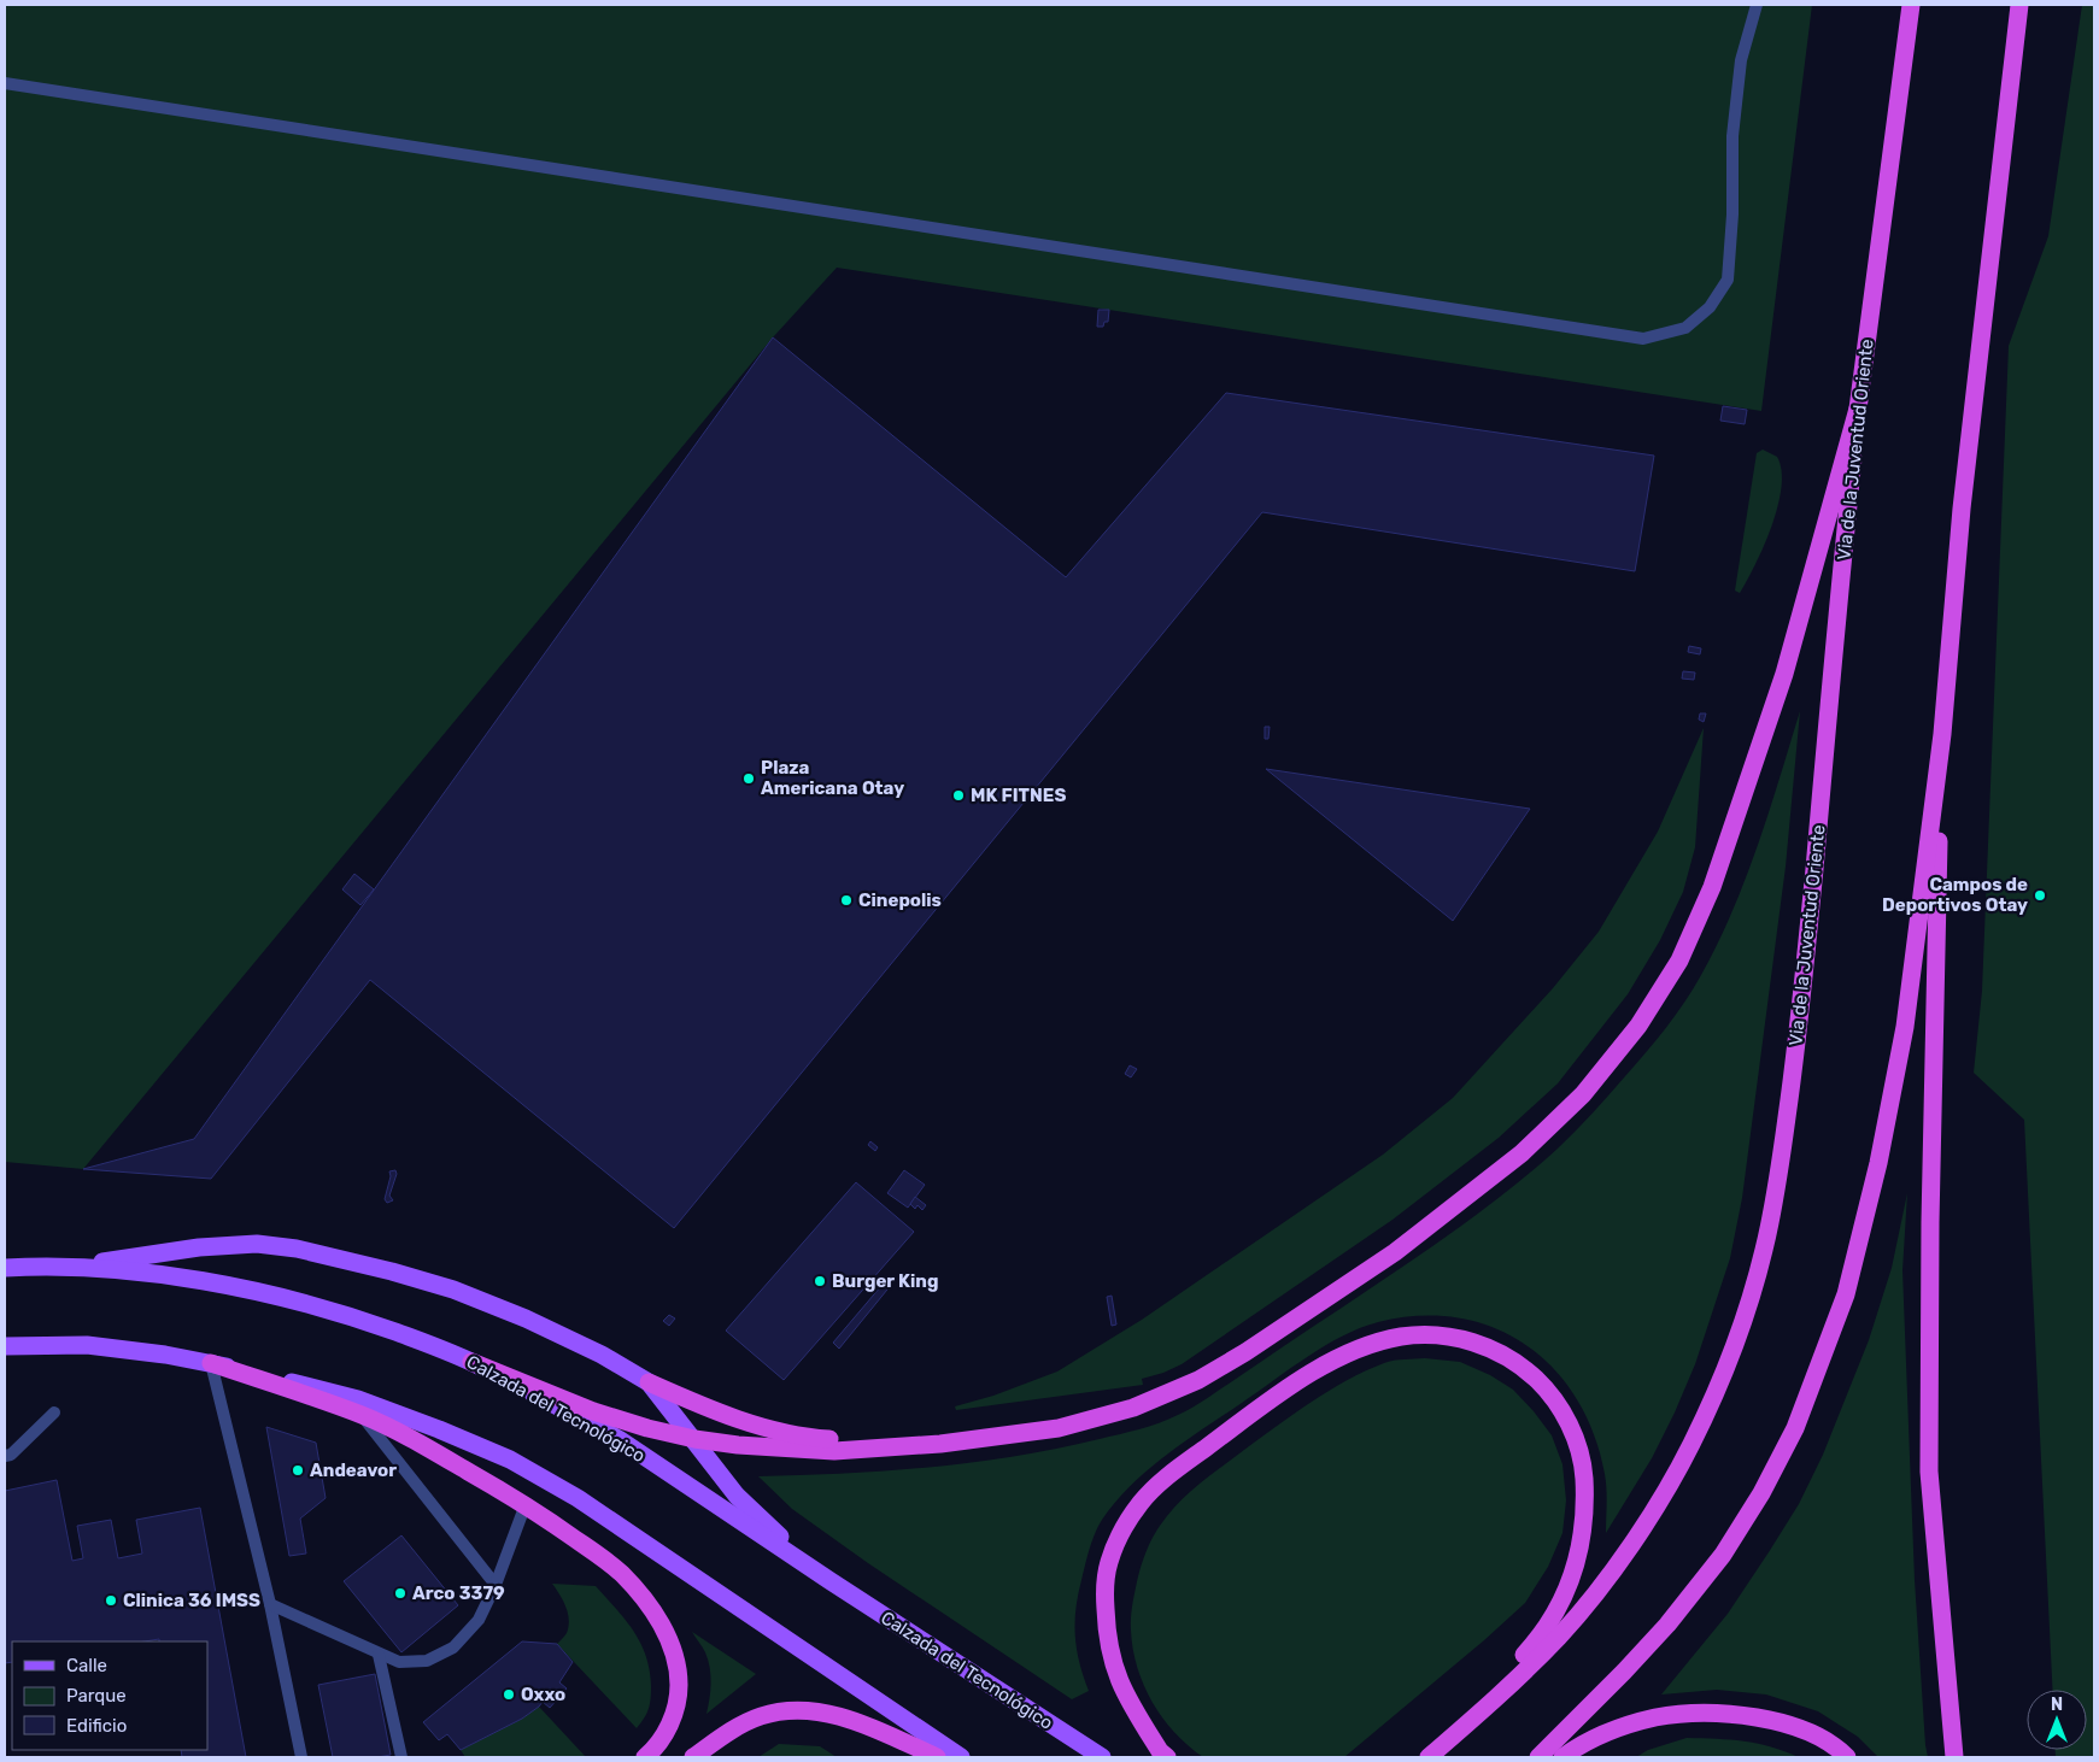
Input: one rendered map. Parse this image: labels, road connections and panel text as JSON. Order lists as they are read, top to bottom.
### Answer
{
  "streets": {
    "highway": ["Via de la Juventud Oriente"],
    "main road": ["Calzada del Tecnológico"]
  },
  "places": [
    "Plaza Americana Otay",
    "MK FITNES",
    "Campos de Deportivos Otay",
    "Cinepolis",
    "Burger King",
    "Andeavor",
    "Arco 3379",
    "Clinica 36 IMSS",
    "Oxxo"
  ],
  "legend": ["Calle", "Parque", "Edificio"],
  "north": "top"
}
